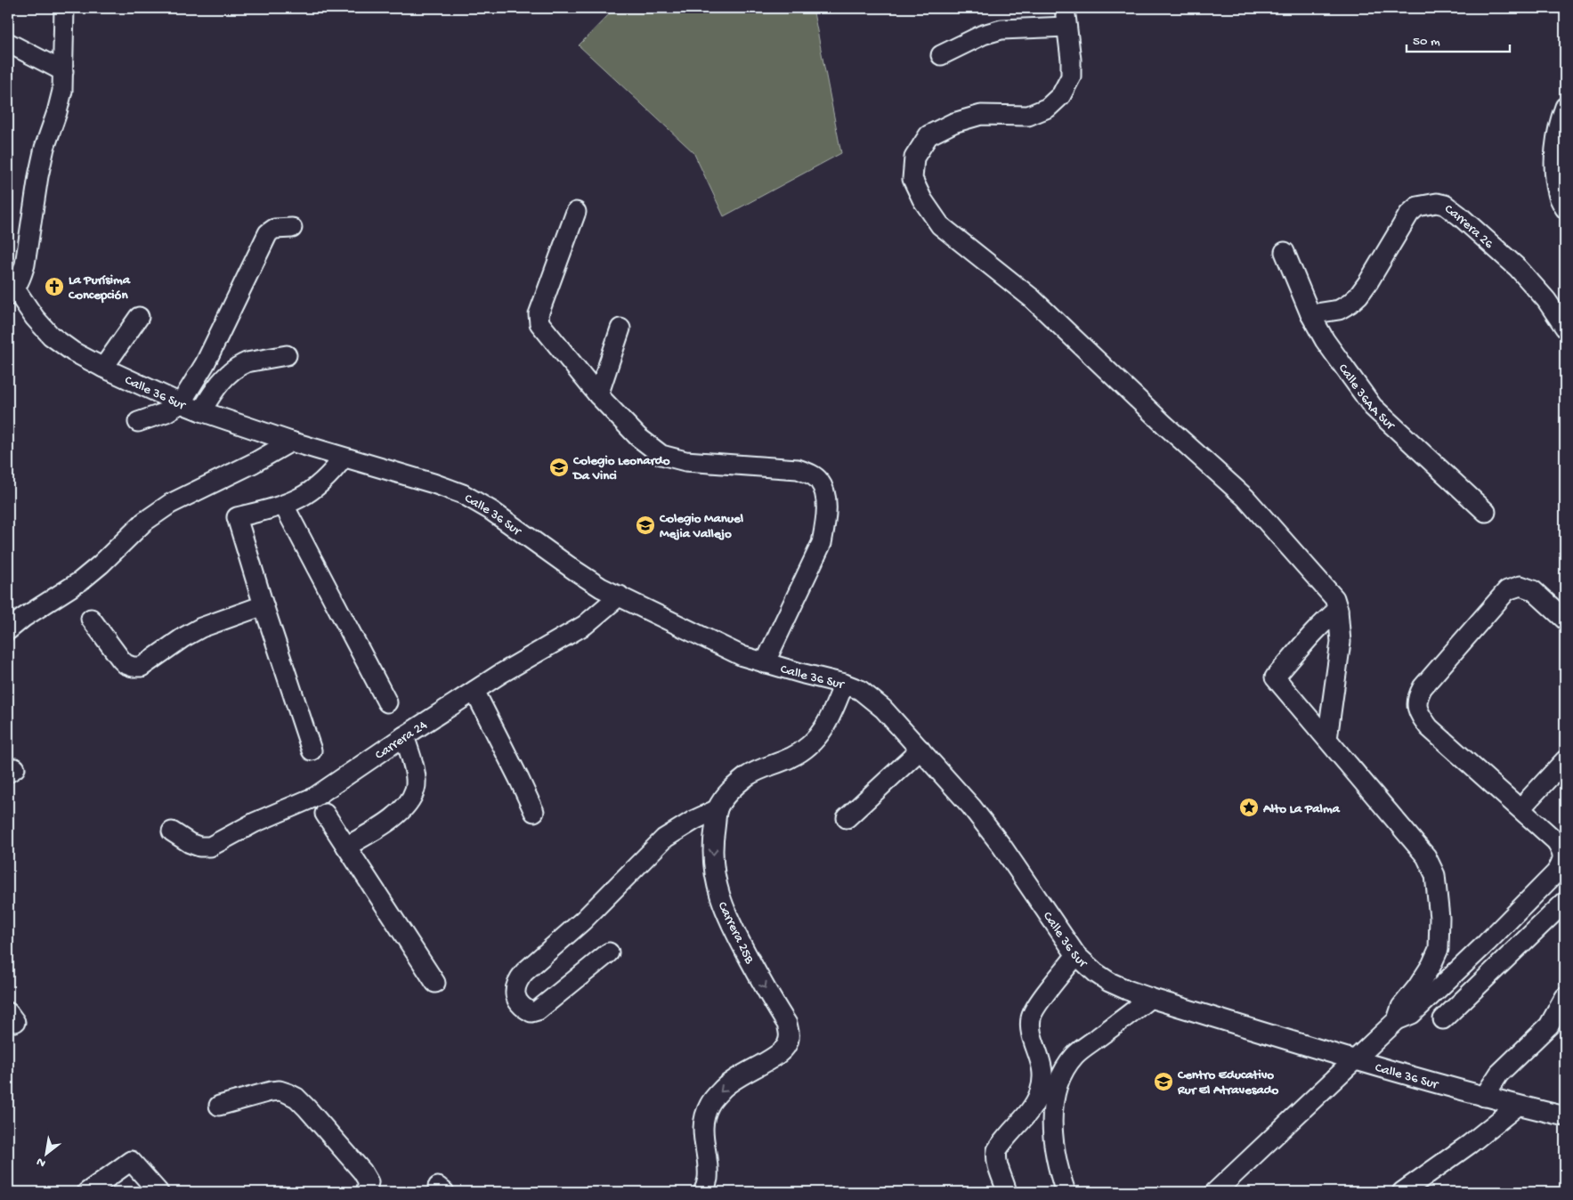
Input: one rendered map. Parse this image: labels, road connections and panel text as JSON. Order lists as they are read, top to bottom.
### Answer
{
  "streets": {
    "street": [
      "Carrera 26",
      "Calle 36 Sur",
      "Calle 36AA Sur",
      "Carrera 24",
      "Carrera 25B"
    ]
  },
  "crossings": [
    ["Carrera 26", "Calle 36AA Sur"],
    ["Calle 36 Sur", "Carrera 24"],
    ["Calle 36 Sur", "Carrera 25B"]
  ],
  "one_way": ["Carrera 25B"],
  "places": {
    "church": ["La Purísima Concepción"],
    "school or university": ["Colegio Leonardo Da Vinci", "Colegio Manuel Mejia Vallejo", "Centro Educativo Rur El Atravesado"],
    "place": ["Alto La Palma"]
  },
  "scale_bar": "50 m",
  "north": "bottom left"
}
